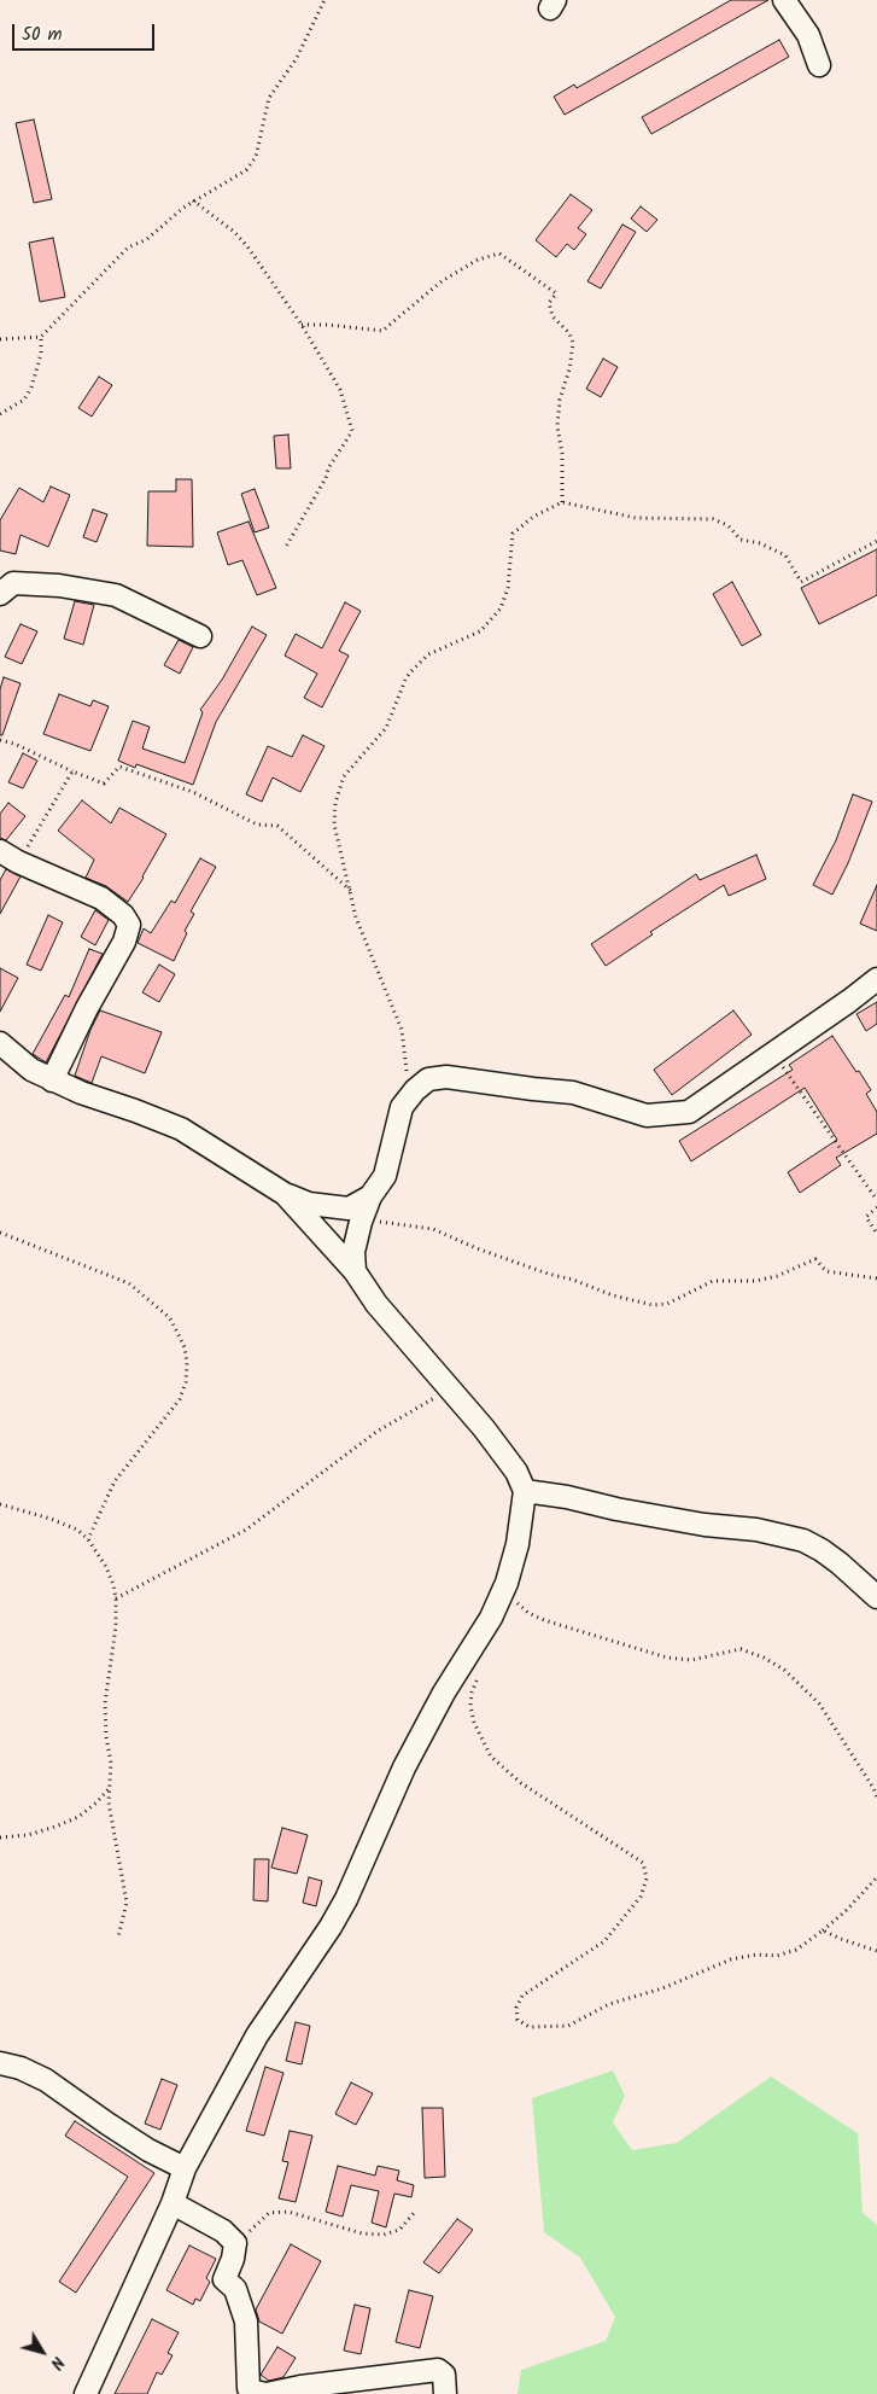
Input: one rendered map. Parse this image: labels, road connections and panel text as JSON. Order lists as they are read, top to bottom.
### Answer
{
  "scale_bar": "50 m",
  "north": "bottom right"
}
